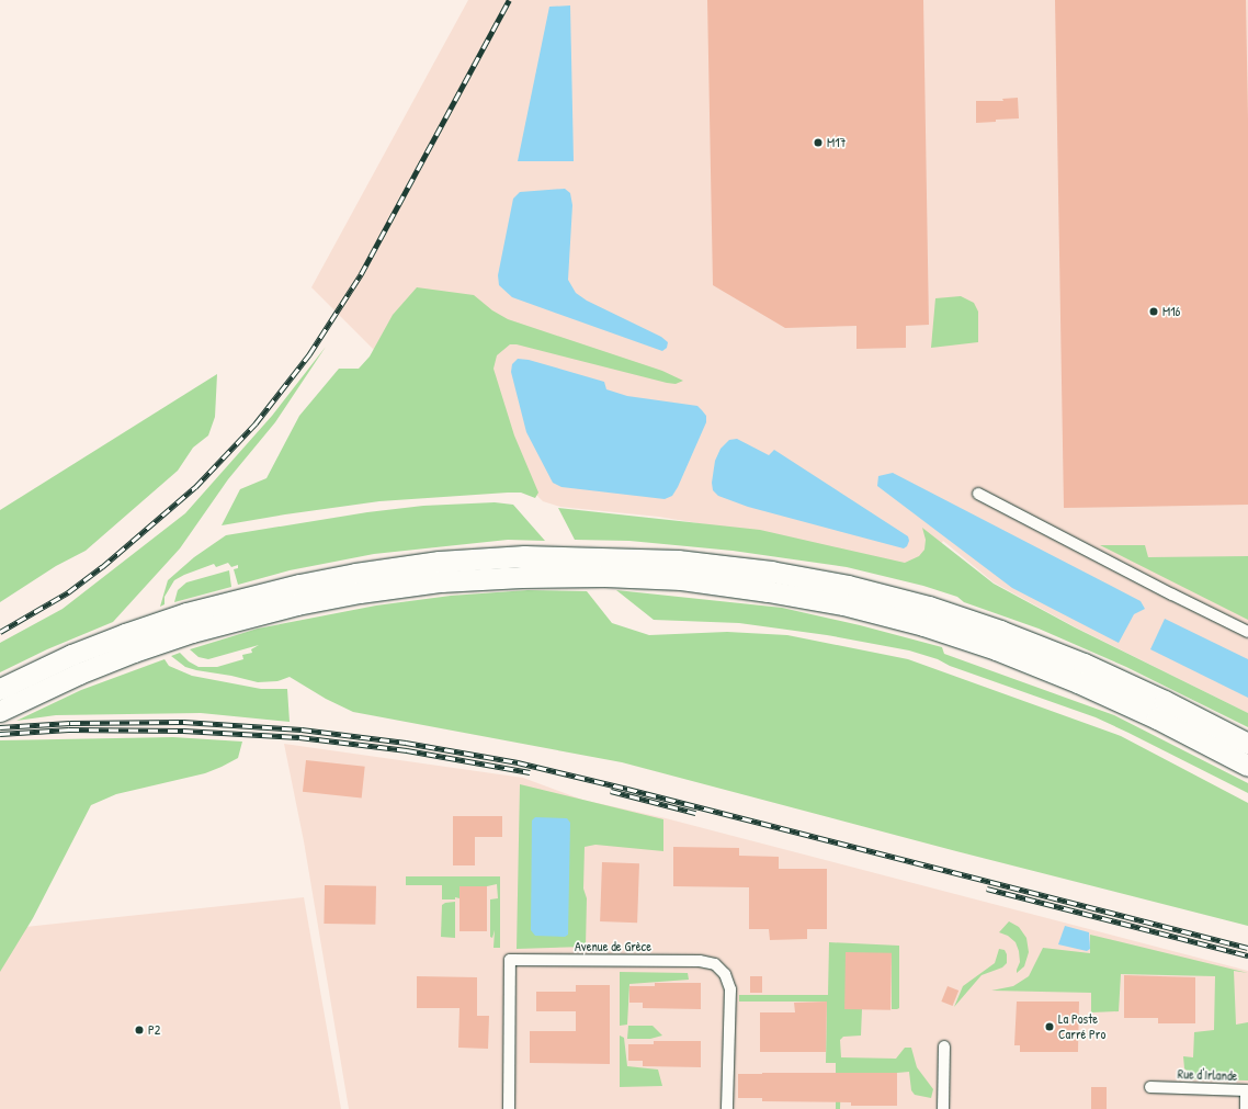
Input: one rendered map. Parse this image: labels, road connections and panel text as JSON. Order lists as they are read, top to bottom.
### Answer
{
  "streets": {
    "street": ["Avenue de Grèce", "Rue d'Irlande"]
  },
  "places": [
    "M17",
    "M16",
    "La Poste Carré Pro",
    "P2"
  ]
}
